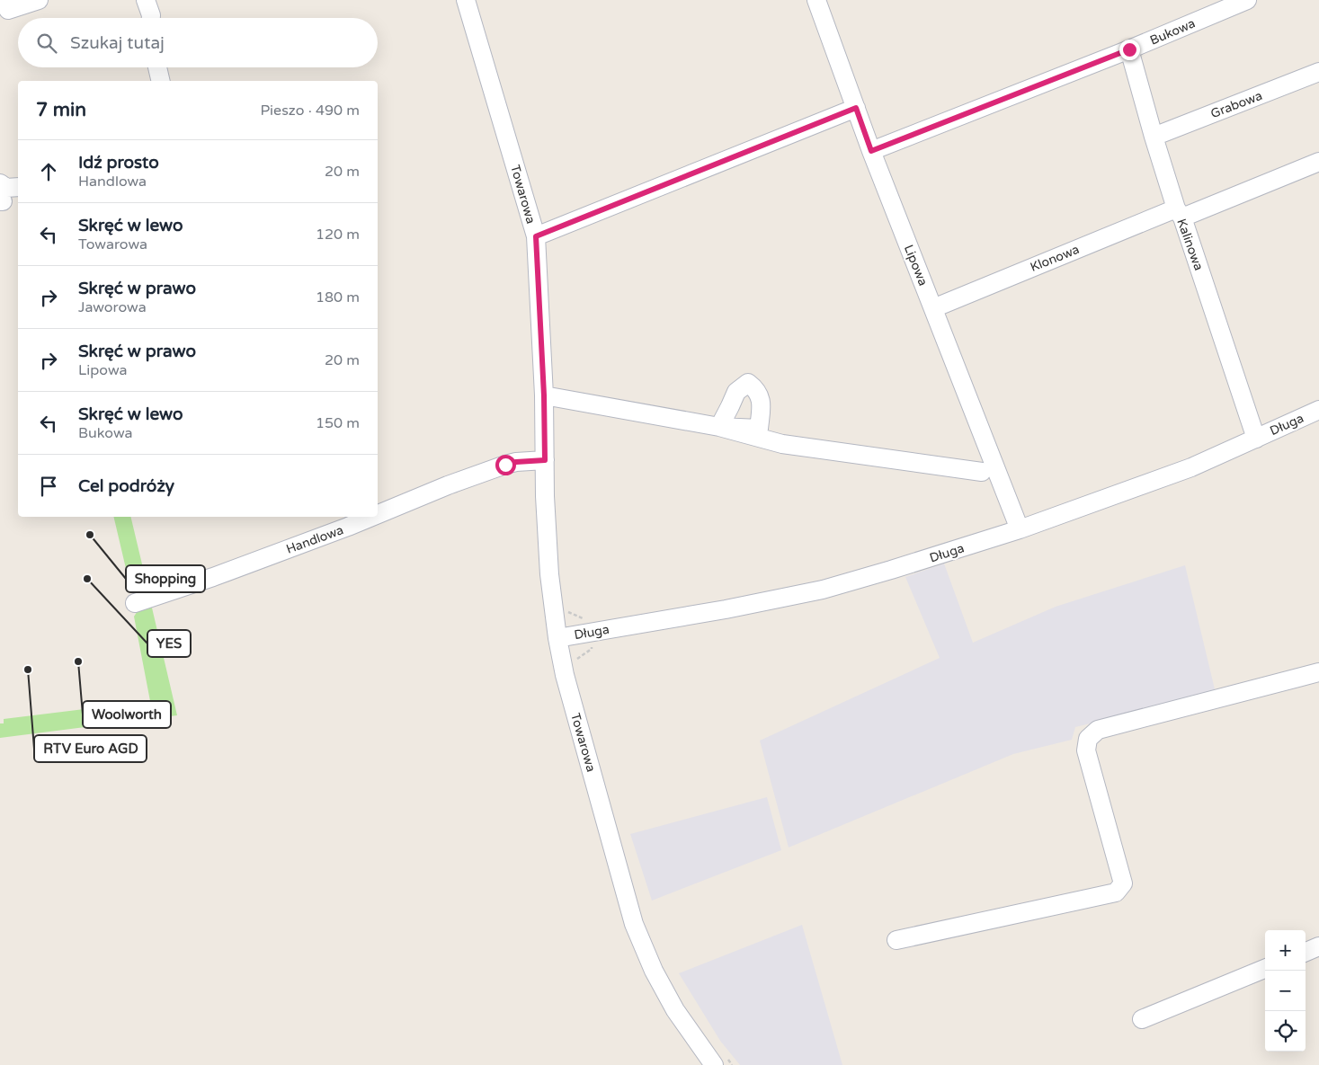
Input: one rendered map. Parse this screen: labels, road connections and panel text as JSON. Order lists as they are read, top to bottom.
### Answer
{
  "streets": {
    "street": [
      "Bukowa",
      "Grabowa",
      "Towarowa",
      "Kalinowa",
      "Klonowa",
      "Lipowa",
      "Długa",
      "Handlowa"
    ]
  },
  "crossings": [
    ["Bukowa", "Kalinowa"],
    ["Bukowa", "Lipowa"],
    ["Grabowa", "Kalinowa"],
    ["Towarowa", "Długa"],
    ["Towarowa", "Handlowa"],
    ["Kalinowa", "Klonowa"],
    ["Kalinowa", "Długa"],
    ["Klonowa", "Lipowa"],
    ["Lipowa", "Długa"]
  ],
  "places": [
    "Shopping",
    "YES",
    "Woolworth",
    "RTV Euro AGD"
  ],
  "page": {
    "search": "Szukaj tutaj",
    "heading": ["7 min", "Pieszo · 490 m"],
    "list": [
      ["Idź prosto", "Handlowa", "20 m"],
      ["Skręć w lewo", "Towarowa", "120 m"],
      ["Skręć w prawo", "Jaworowa", "180 m"],
      ["Skręć w prawo", "Lipowa", "20 m"],
      ["Skręć w lewo", "Bukowa", "150 m"],
      "Cel podróży"
    ],
    "map_buttons": ["+", "−"]
  }
}
